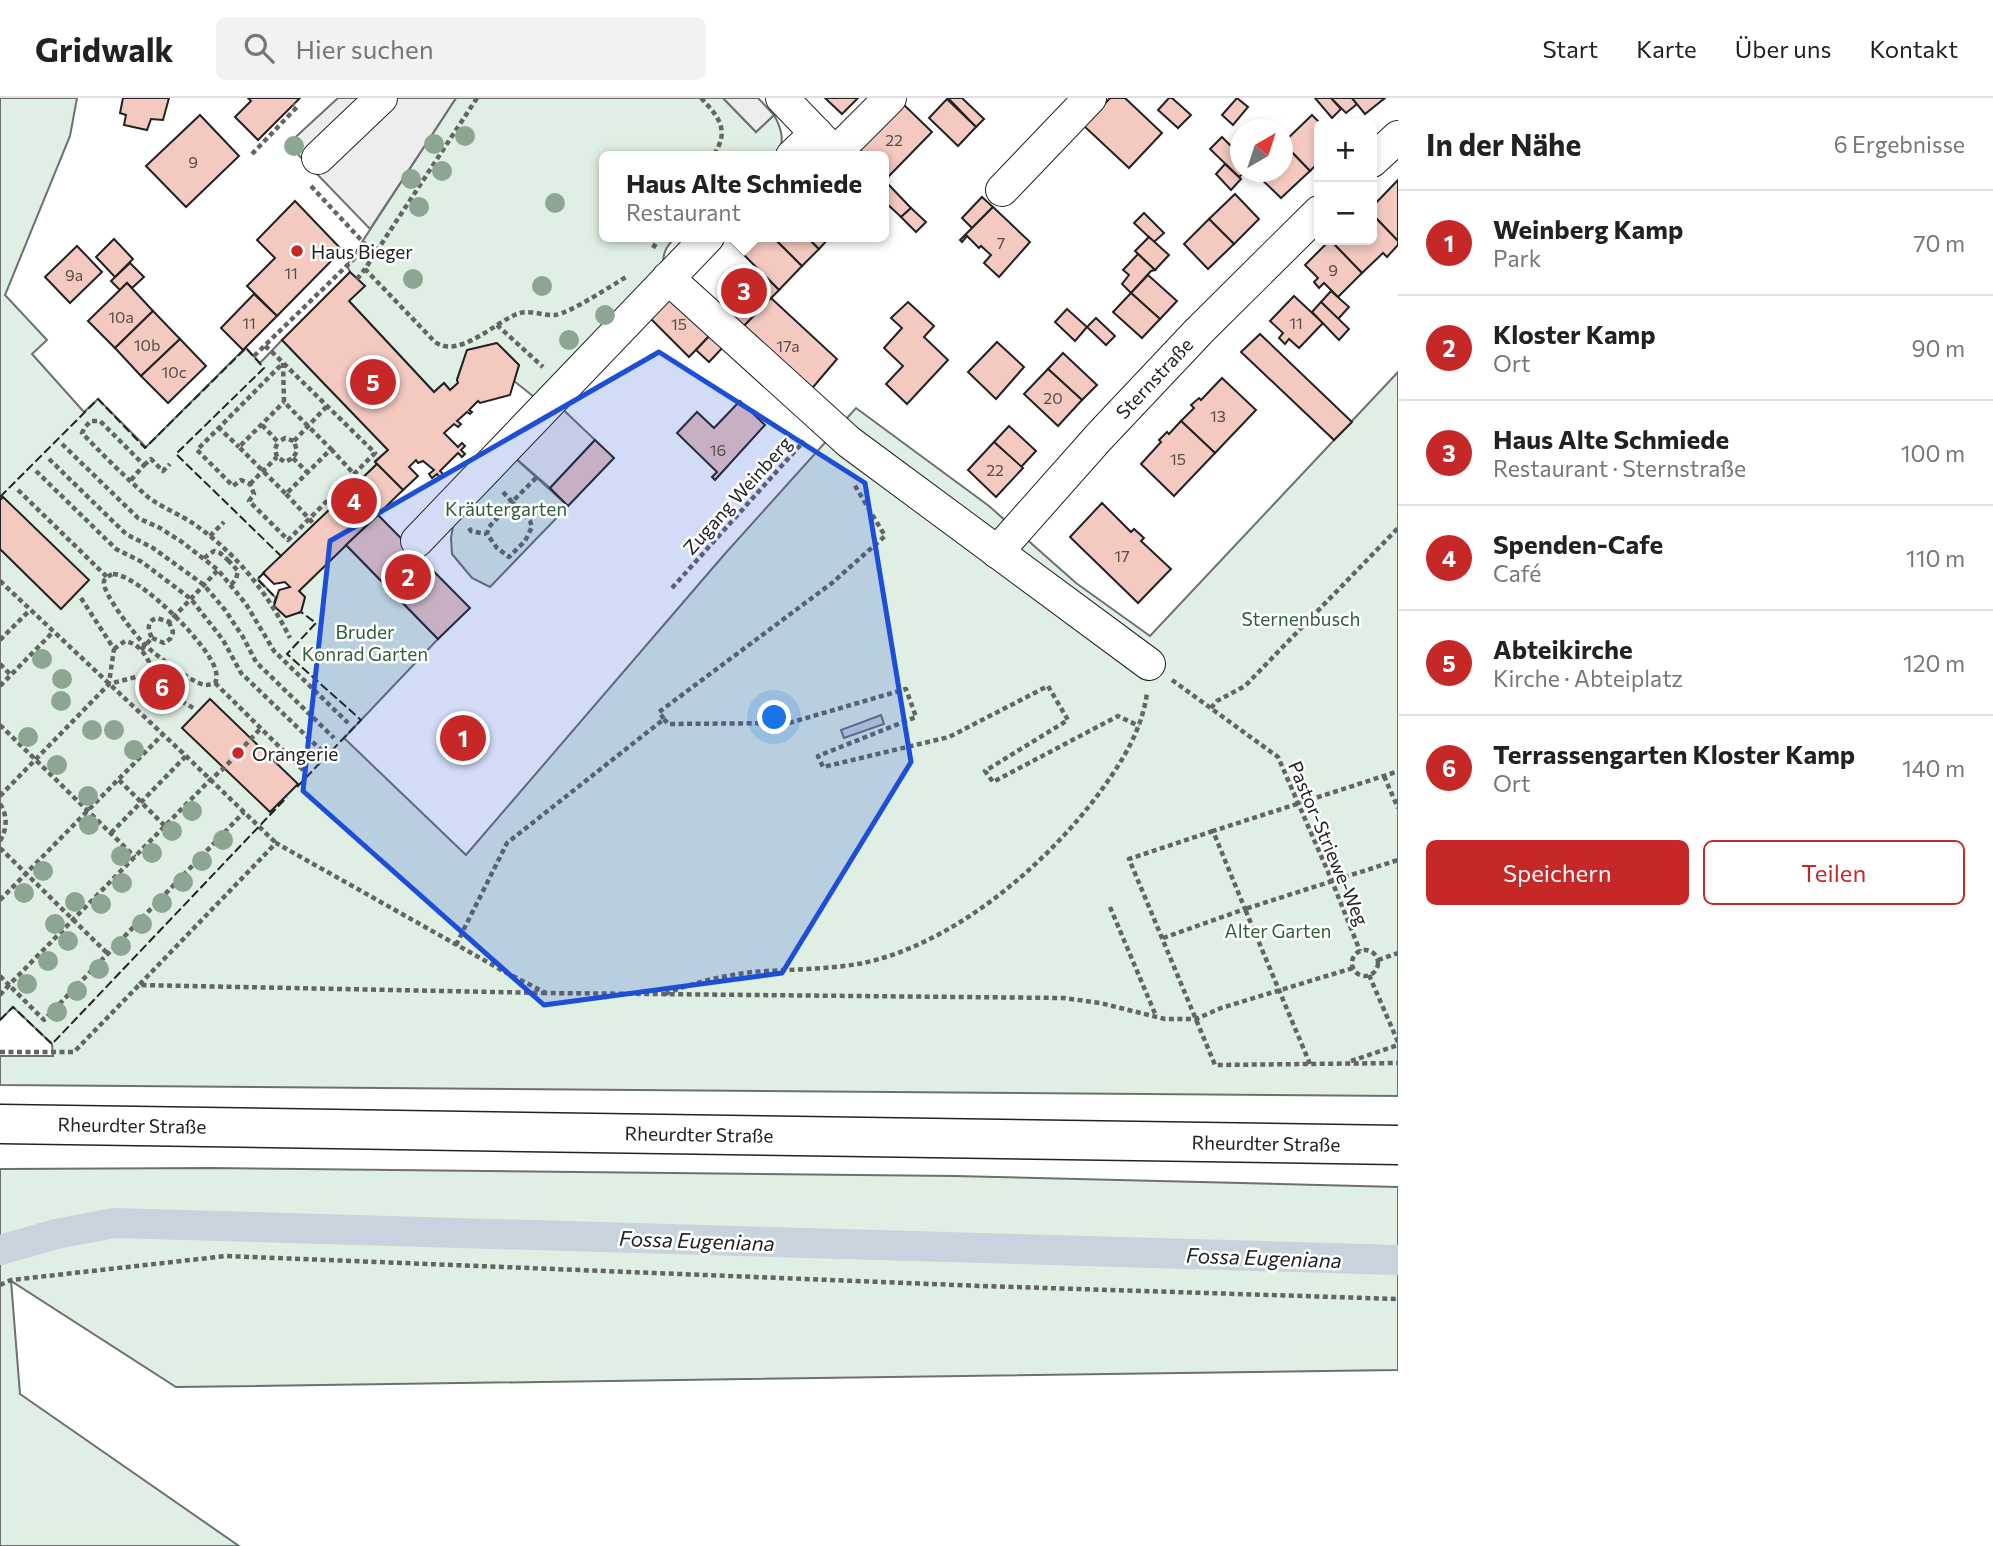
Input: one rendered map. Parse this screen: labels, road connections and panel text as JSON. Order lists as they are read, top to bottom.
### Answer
{
  "streets": {
    "main road": ["Rheurdter Straße"],
    "street": ["Sternstraße"],
    "path": ["Zugang Weinberg", "Pastor-Striewe-Weg"]
  },
  "water": ["Fossa Eugeniana"],
  "parks": [
    "Kräutergarten",
    "Sternenbusch",
    "Bruder Konrad Garten",
    "Alter Garten"
  ],
  "places": ["Haus Bieger", "Orangerie"],
  "house_numbers": [
    "22",
    "9",
    "7",
    "9",
    "11",
    "9a",
    "10a",
    "11",
    "11",
    "15",
    "10b",
    "17a",
    "10c",
    "20",
    "13",
    "16",
    "15",
    "22",
    "17"
  ],
  "north": "top right",
  "page": {
    "header": "Gridwalk",
    "search": "Hier suchen",
    "nav": [
      "Start",
      "Karte",
      "Über uns",
      "Kontakt"
    ],
    "heading": ["In der Nähe", "6 Ergebnisse"],
    "map_buttons": ["+", "−"],
    "popup": ["Haus Alte Schmiede", "Restaurant"],
    "list": [
      {
        "mark": "1",
        "name": "Weinberg Kamp",
        "note": "Park",
        "value": "70 m"
      },
      {
        "mark": "2",
        "name": "Kloster Kamp",
        "note": "Ort",
        "value": "90 m"
      },
      {
        "mark": "3",
        "name": "Haus Alte Schmiede",
        "note": "Restaurant · Sternstraße",
        "value": "100 m"
      },
      {
        "mark": "4",
        "name": "Spenden-Cafe",
        "note": "Café",
        "value": "110 m"
      },
      {
        "mark": "5",
        "name": "Abteikirche",
        "note": "Kirche · Abteiplatz",
        "value": "120 m"
      },
      {
        "mark": "6",
        "name": "Terrassengarten Kloster Kamp",
        "note": "Ort",
        "value": "140 m"
      }
    ],
    "pins": [
      "3",
      "5",
      "4",
      "2",
      "6",
      "1"
    ],
    "buttons": ["Speichern", "Teilen"]
  }
}
